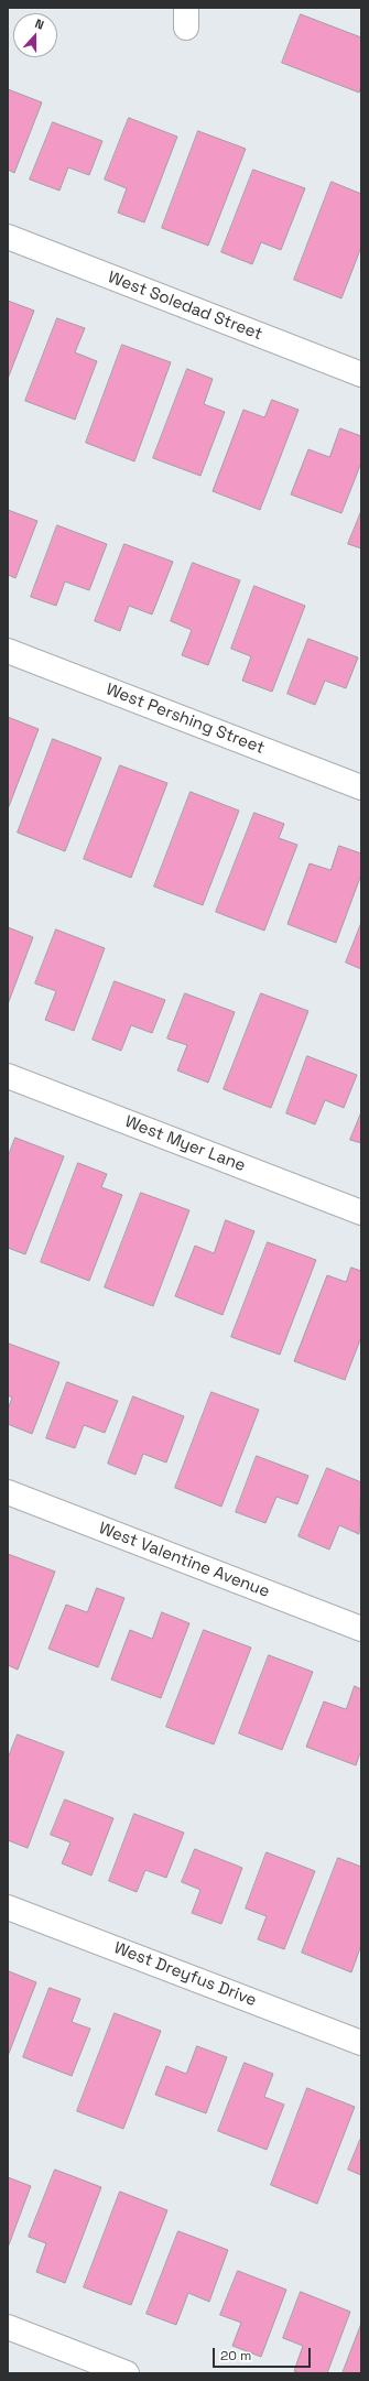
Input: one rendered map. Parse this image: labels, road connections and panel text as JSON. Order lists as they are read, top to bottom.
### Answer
{
  "streets": {
    "street": [
      "West Soledad Street",
      "West Pershing Street",
      "West Myer Lane",
      "West Valentine Avenue",
      "West Dreyfus Drive"
    ]
  },
  "scale_bar": "20 m",
  "north": "top"
}
